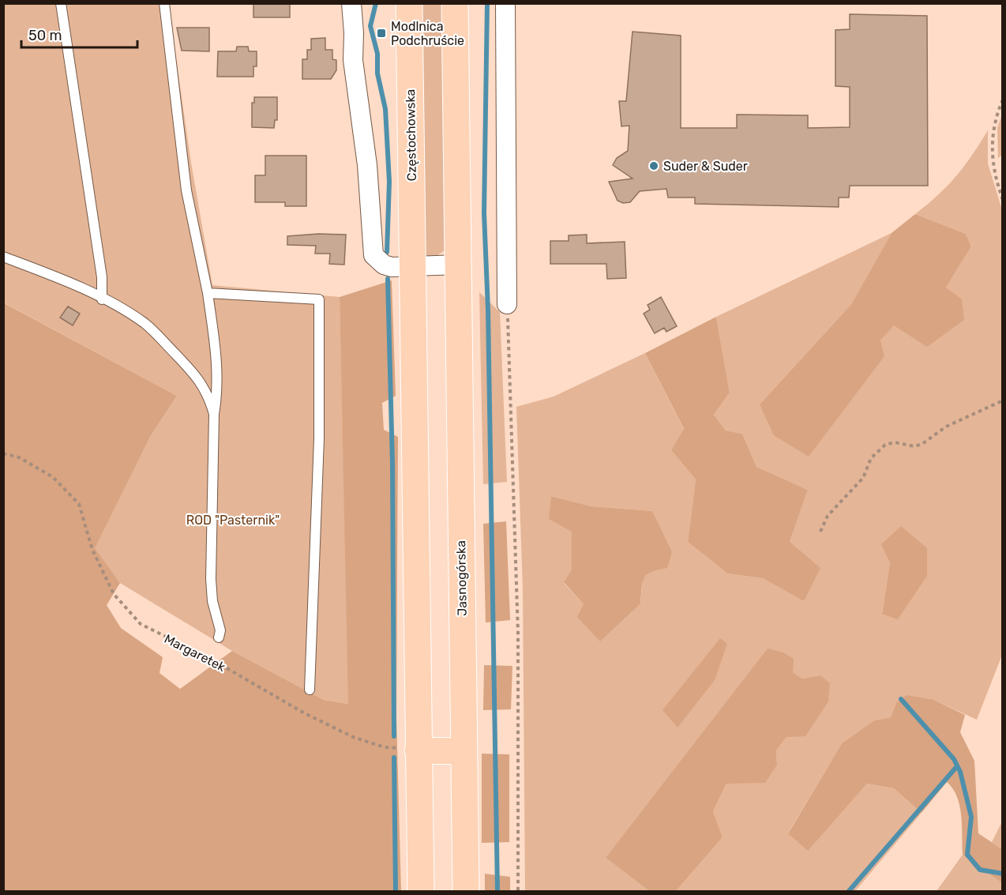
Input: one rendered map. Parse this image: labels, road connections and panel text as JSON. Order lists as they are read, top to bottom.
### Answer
{
  "streets": {
    "main road": ["Częstochowska", "Jasnogórska"],
    "path": ["Margaretek"]
  },
  "parks": ["ROD \"Pasternik\""],
  "places": {
    "transit": ["Modlnica Podchruście"],
    "other": ["Suder & Suder"]
  },
  "scale_bar": "50 m"
}
